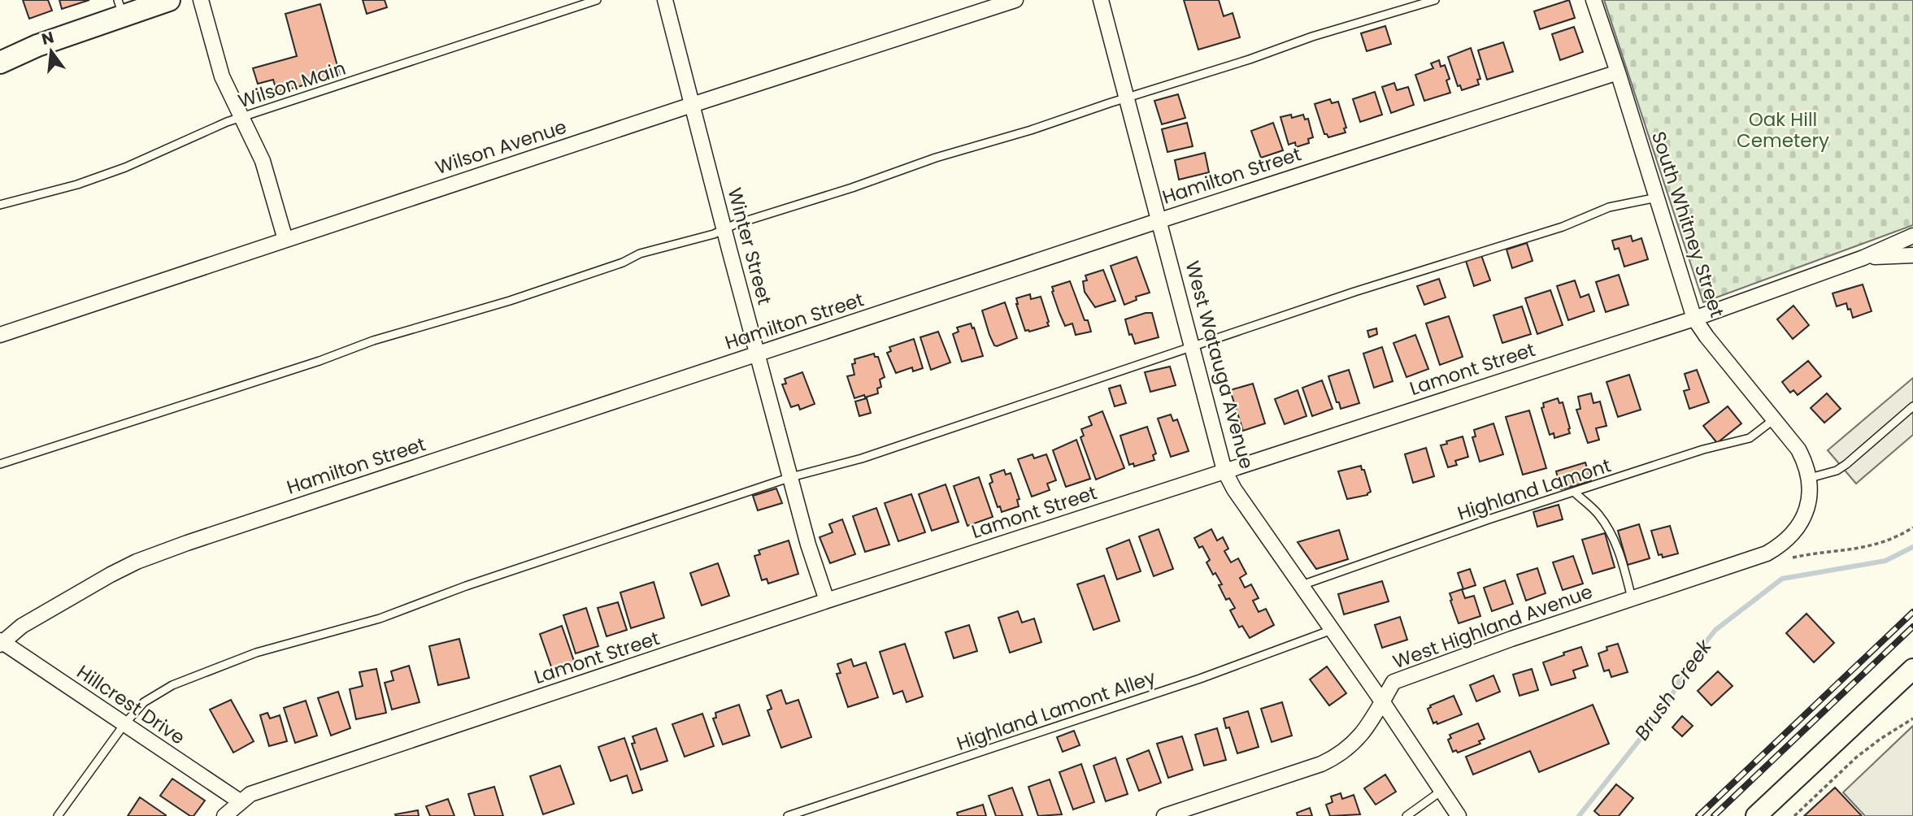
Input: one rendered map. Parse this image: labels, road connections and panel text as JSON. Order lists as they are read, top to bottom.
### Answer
{
  "streets": {
    "street": [
      "Wilson Avenue",
      "Hamilton Street",
      "South Whitney Street",
      "Winter Street",
      "West Watauga Avenue",
      "Lamont Street",
      "West Highland Avenue",
      "Hillcrest Drive"
    ],
    "lane": ["Wilson Main", "Highland Lamont", "Highland Lamont Alley"]
  },
  "crossings": [
    ["Wilson Avenue", "Winter Street"],
    ["Hamilton Street", "South Whitney Street"],
    ["Hamilton Street", "Winter Street"],
    ["Hamilton Street", "West Watauga Avenue"],
    ["Hamilton Street", "Hillcrest Drive"],
    ["South Whitney Street", "Lamont Street"],
    ["South Whitney Street", "Highland Lamont"],
    ["South Whitney Street", "West Highland Avenue"],
    ["Winter Street", "Lamont Street"],
    ["West Watauga Avenue", "Lamont Street"],
    ["West Watauga Avenue", "Highland Lamont"],
    ["West Watauga Avenue", "West Highland Avenue"],
    ["West Watauga Avenue", "Highland Lamont Alley"],
    ["Lamont Street", "Hillcrest Drive"]
  ],
  "water": ["Brush Creek"],
  "parks": ["Oak Hill Cemetery"],
  "north": "top"
}
